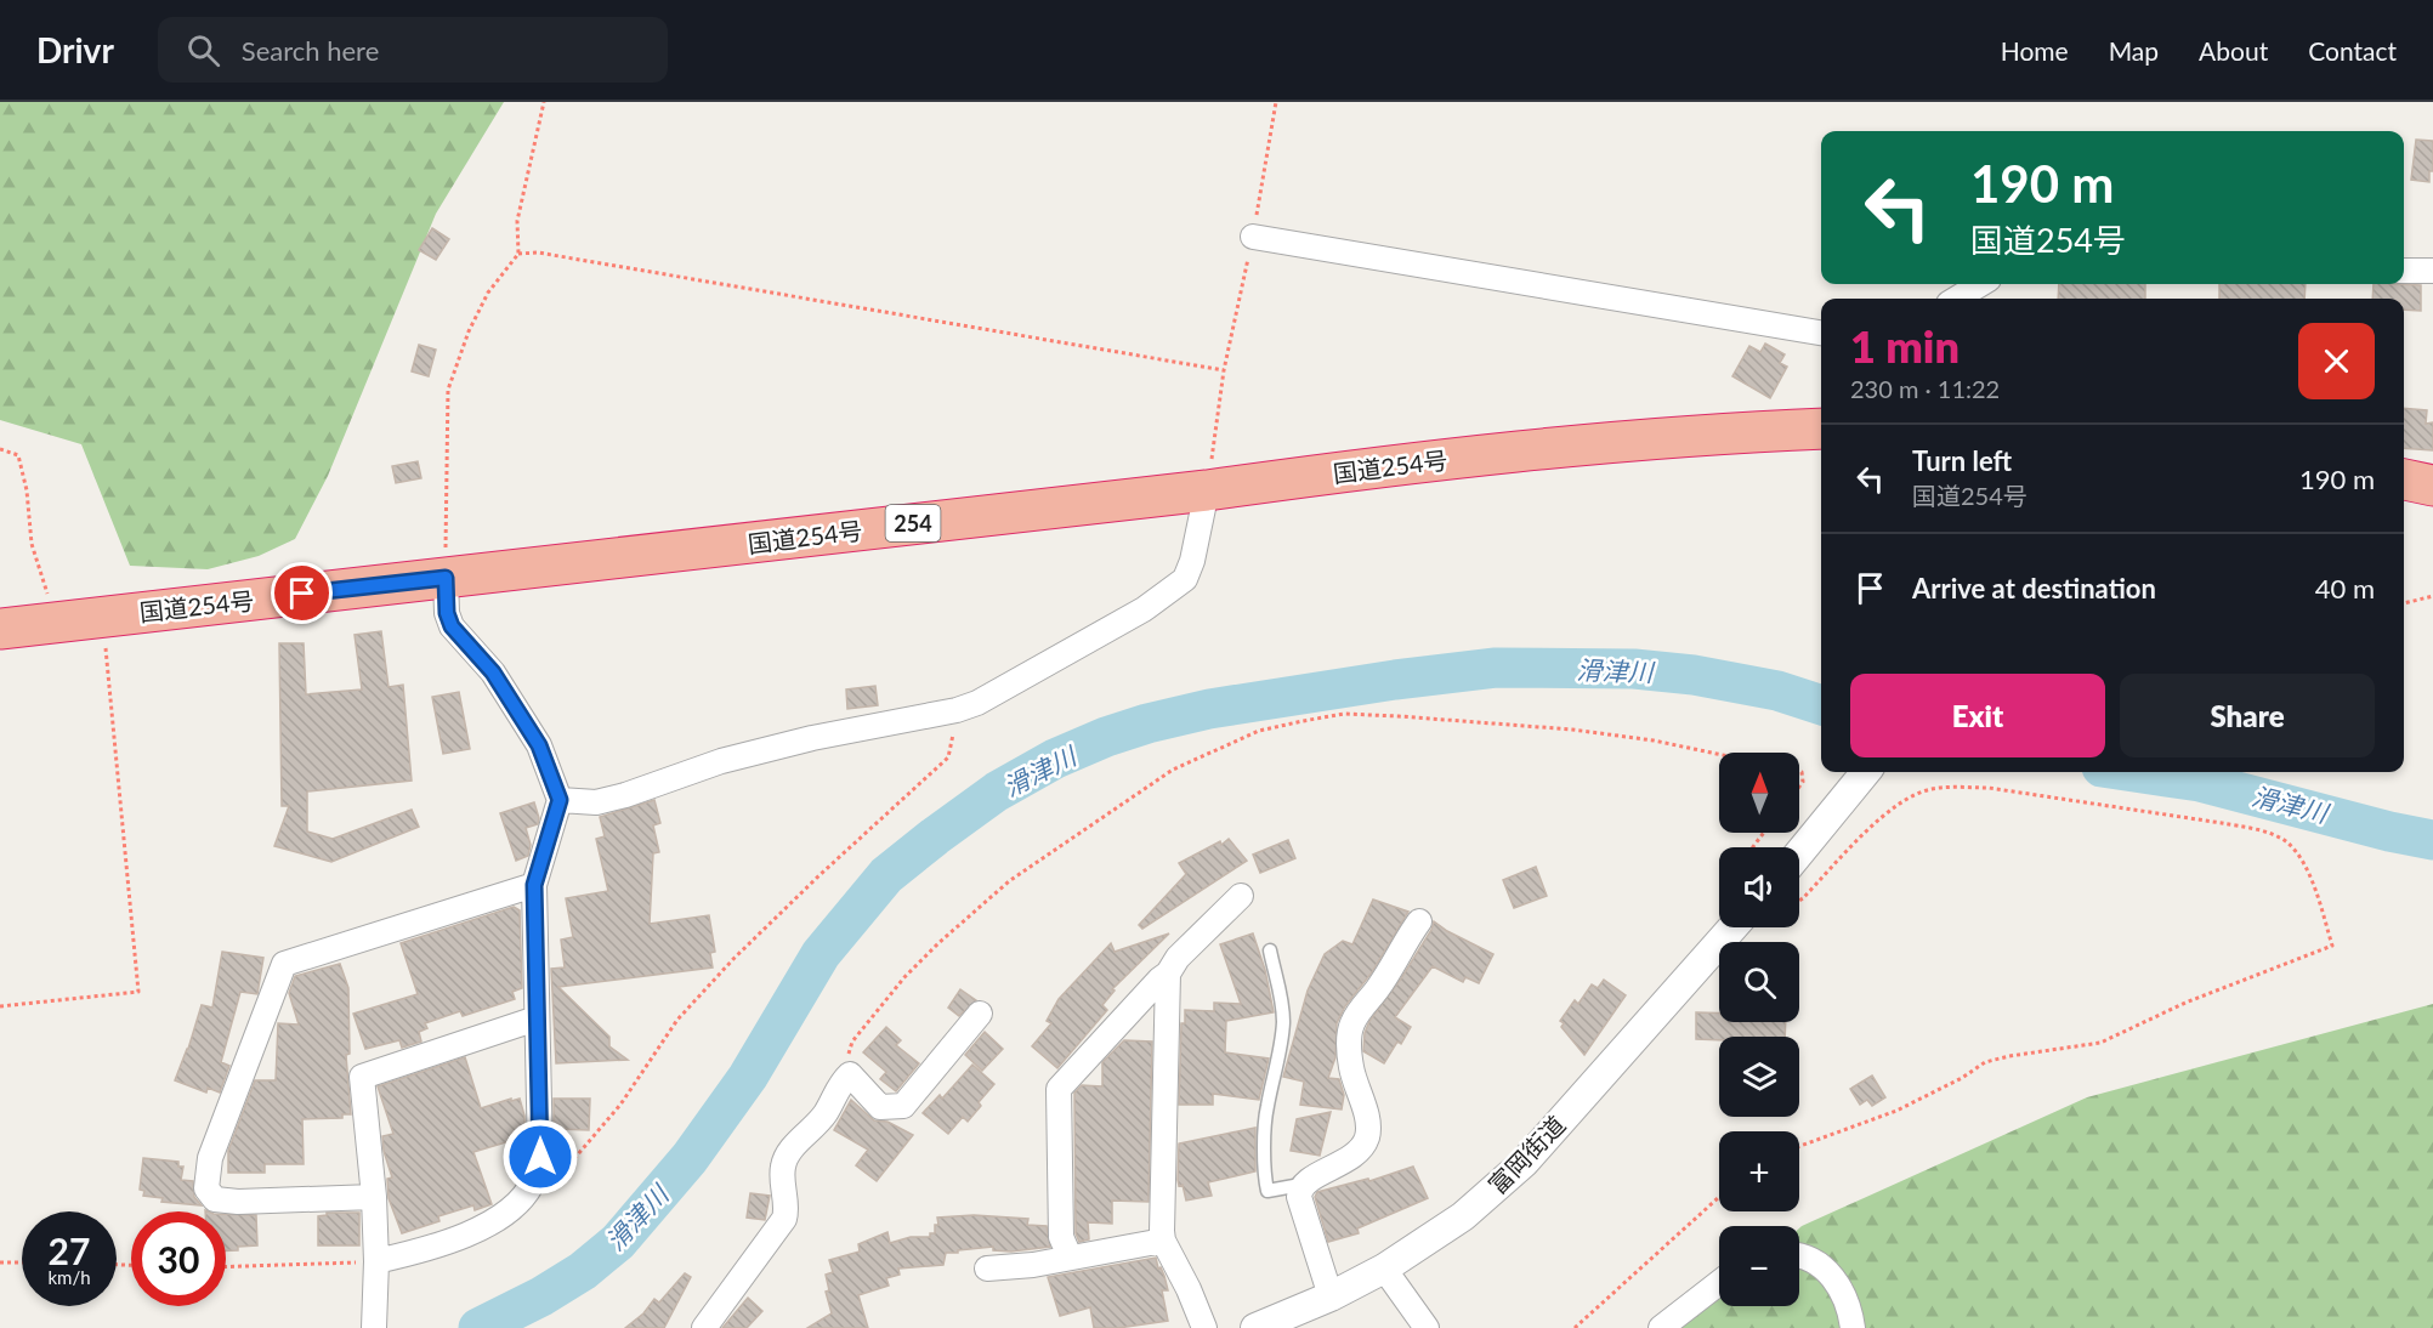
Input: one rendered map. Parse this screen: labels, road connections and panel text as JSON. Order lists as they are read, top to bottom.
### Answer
{
  "streets": {
    "highway": ["国道254号", "254"],
    "street": ["富岡街道"]
  },
  "water": ["滑津川"],
  "north": "top",
  "page": {
    "header": "Drivr",
    "search": "Search here",
    "nav": [
      "Home",
      "Map",
      "About",
      "Contact"
    ],
    "turn": ["190 m", "国道254号"],
    "heading": ["1 min", "230 m · 11:22"],
    "list": [
      {
        "name": "Turn left",
        "note": "国道254号",
        "value": "190 m"
      },
      {
        "name": "Arrive at destination",
        "value": "40 m"
      }
    ],
    "buttons": ["Exit", "Share"],
    "map_buttons": ["+", "−"],
    "speed": "27 km/h",
    "limit": "30"
  }
}
